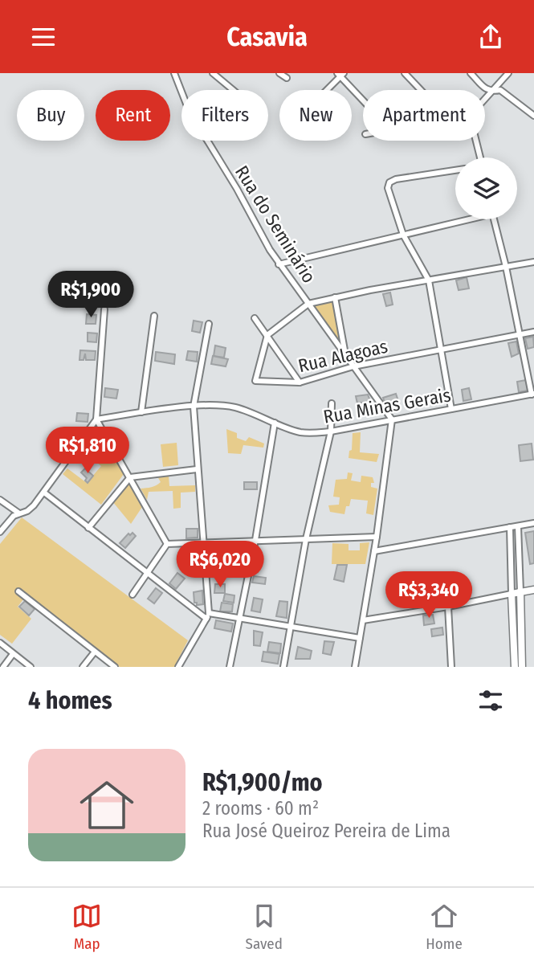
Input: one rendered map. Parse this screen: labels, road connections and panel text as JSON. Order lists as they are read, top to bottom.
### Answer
{
  "streets": {
    "street": ["Rua do Seminário", "Rua Alagoas", "Rua Minas Gerais"]
  },
  "crossings": [
    ["Rua do Seminário", "Rua Alagoas"],
    ["Rua do Seminário", "Rua Minas Gerais"]
  ],
  "page": {
    "header": "Casavia",
    "chip": [
      "Buy",
      "Rent",
      "Filters",
      "New",
      "Apartment"
    ],
    "price": [
      "R$1,900",
      "R$1,810",
      "R$6,020",
      "R$3,340"
    ],
    "heading": "4 homes",
    "list": [
      {
        "name": "R$1,900/mo",
        "note": "2 rooms · 60 m² · Rua José Queiroz Pereira de Lima"
      }
    ],
    "tabs": ["Map", "Saved", "Home"]
  }
}
